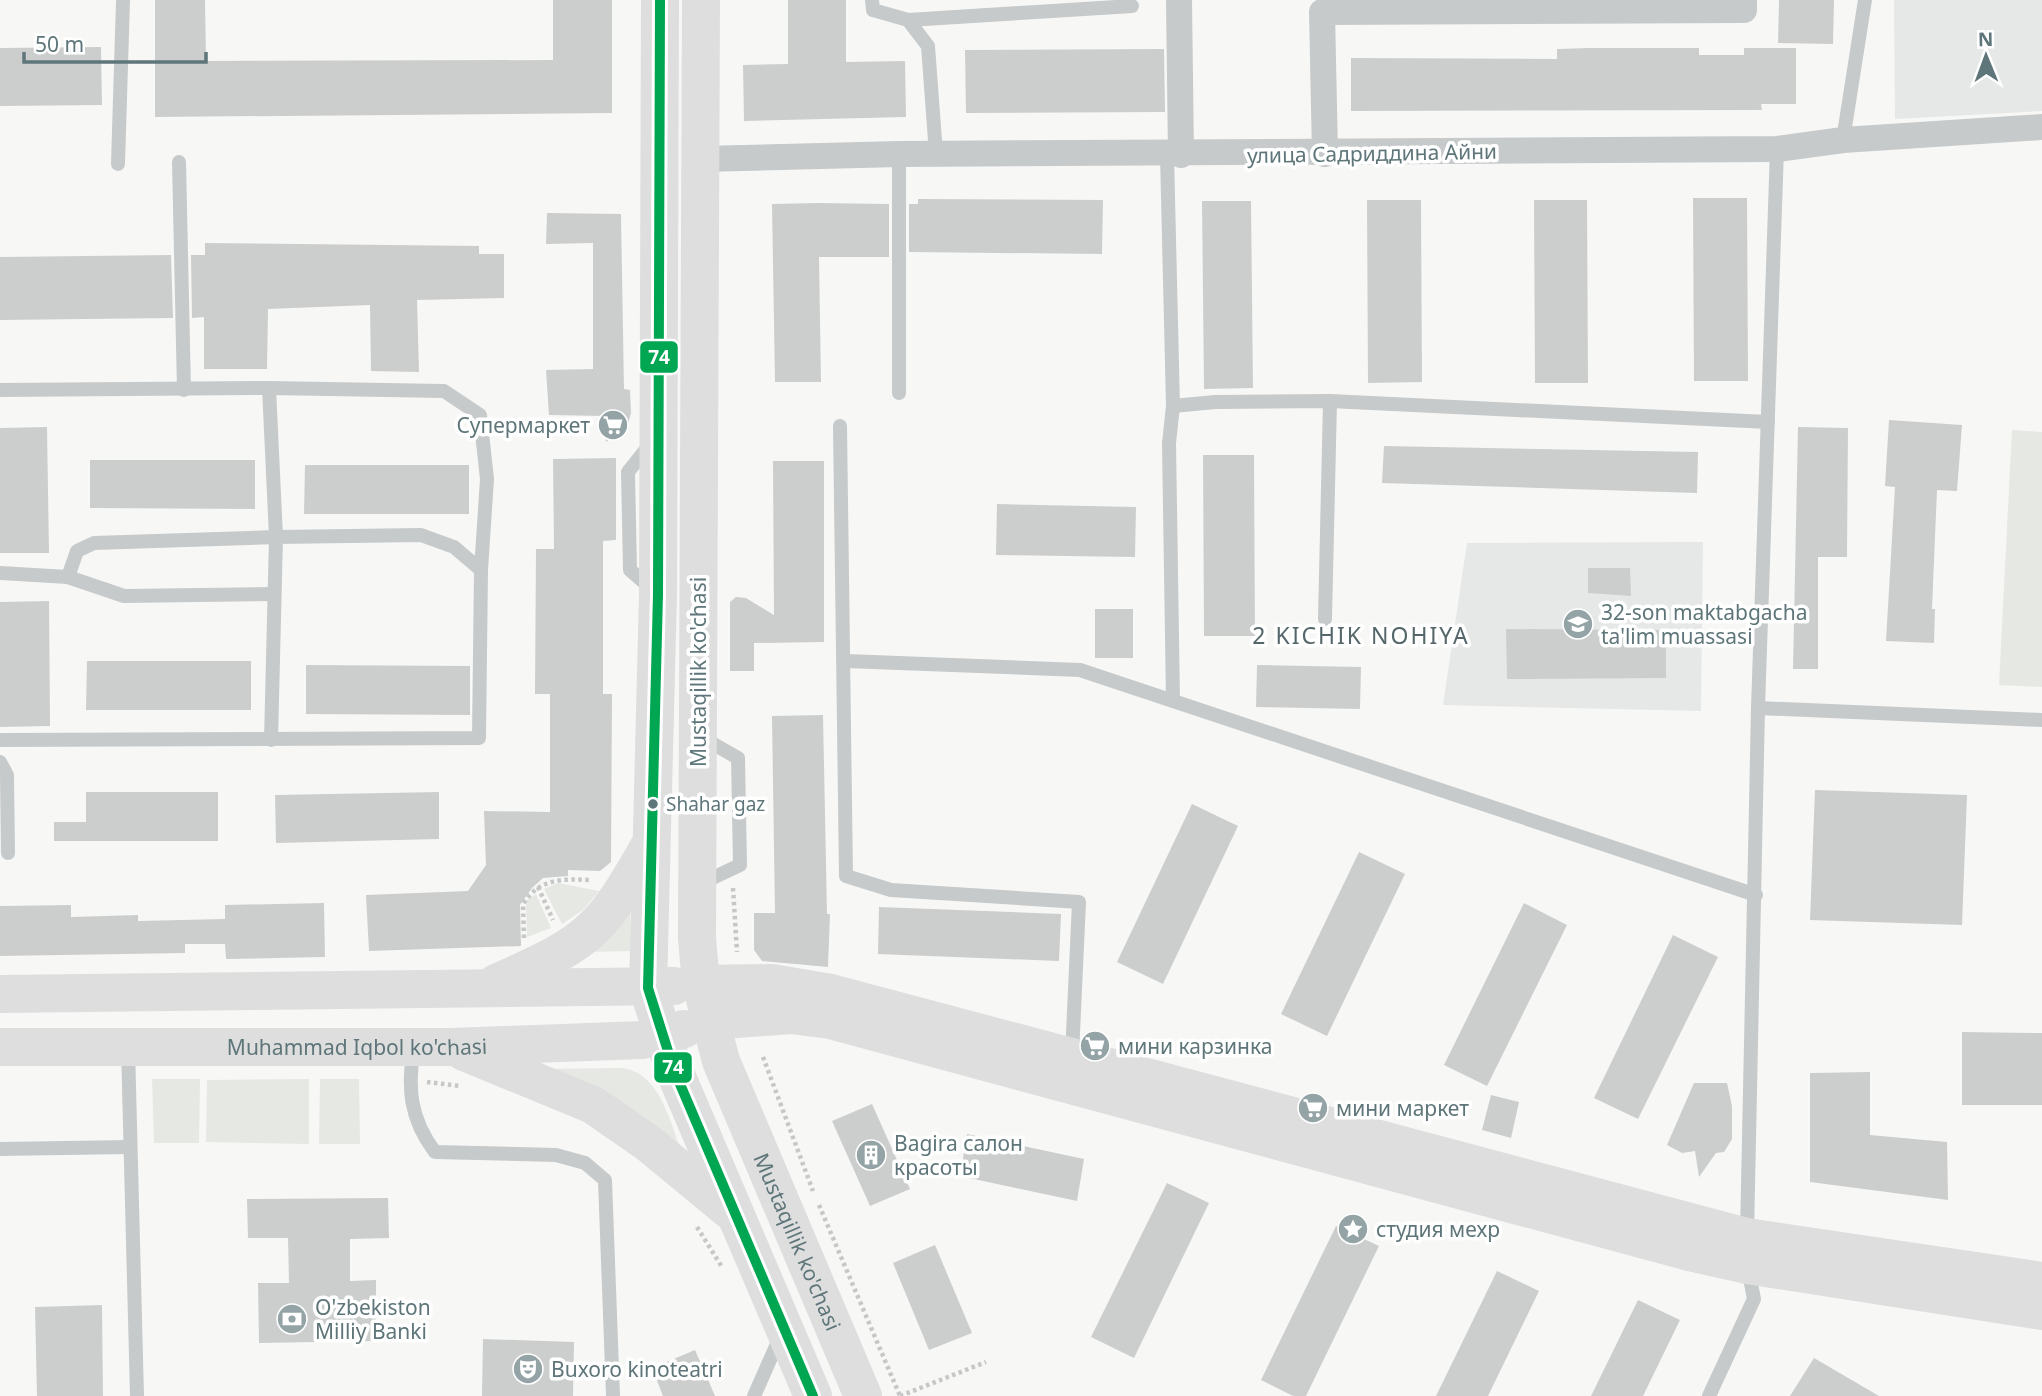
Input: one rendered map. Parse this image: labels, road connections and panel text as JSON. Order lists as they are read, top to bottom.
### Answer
{
  "streets": {
    "main road": ["Mustaqillik ko'chasi", "Muhammad Iqbol ko'chasi"],
    "street": ["улица Садриддина Айни"]
  },
  "crossings": [
    ["улица Садриддина Айни", "Mustaqillik ko'chasi"],
    ["Mustaqillik ko'chasi", "Muhammad Iqbol ko'chasi"]
  ],
  "districts": ["2 KICHIK NOHIYA"],
  "places": {
    "supermarket": ["Супермаркет", "мини карзинка", "мини маркет"],
    "school or university": ["32-son maktabgacha ta'lim muassasi"],
    "other": ["Shahar gaz"],
    "building": ["Bagira салон красоты"],
    "place": ["студия мехр"],
    "bank": ["O'zbekiston Milliy Banki"],
    "theatre": ["Buxoro kinoteatri"]
  },
  "lines": ["transit line 74"],
  "scale_bar": "50 m",
  "north": "top"
}
